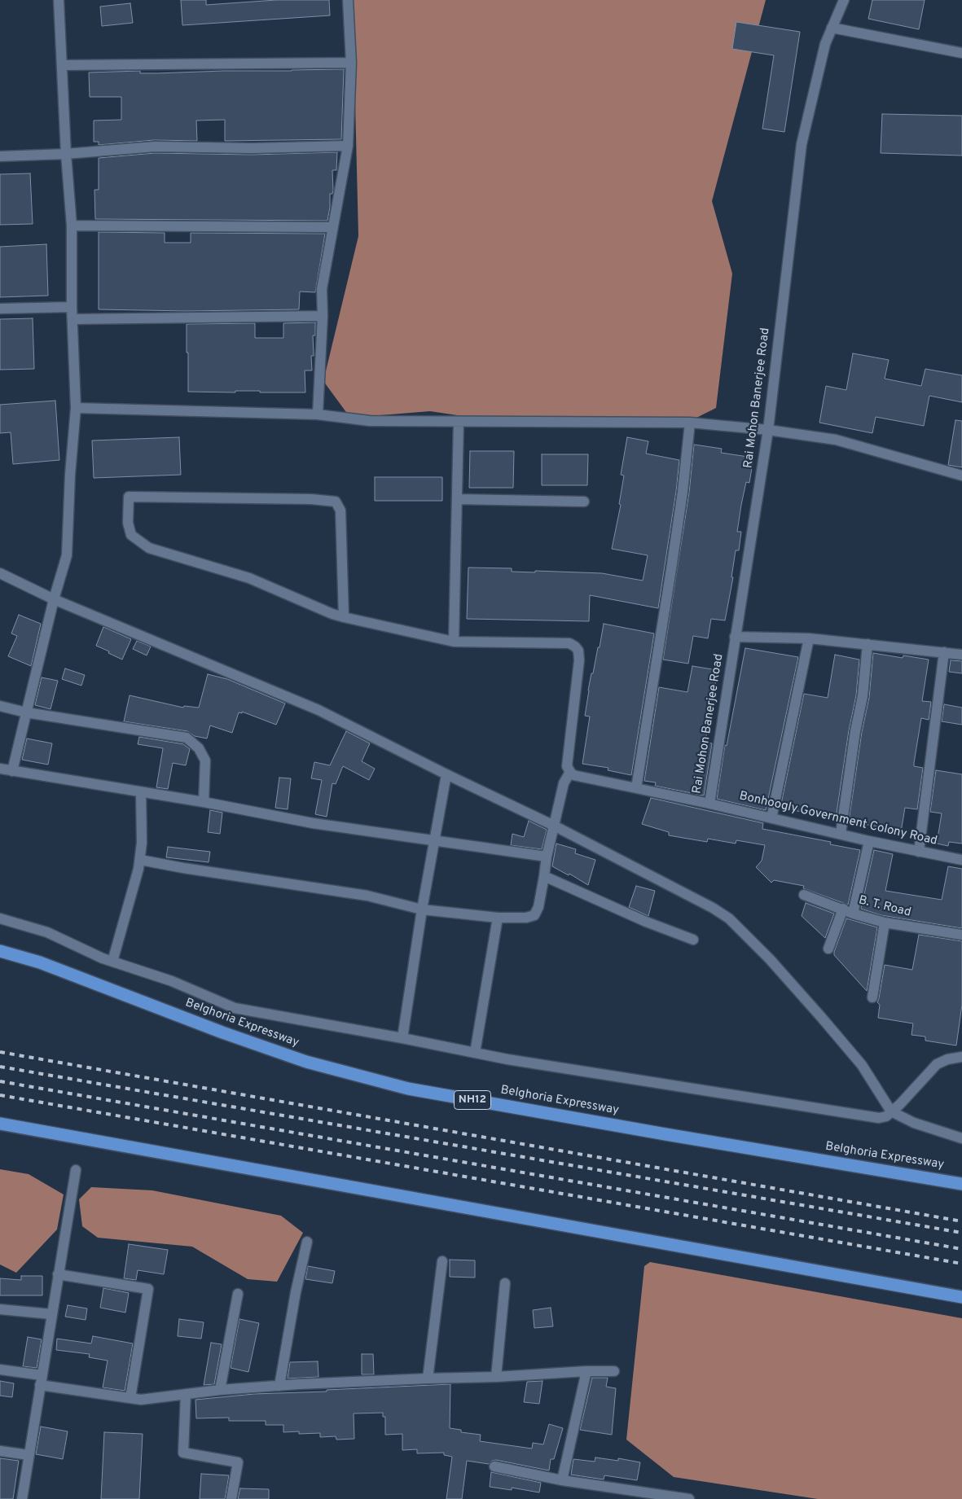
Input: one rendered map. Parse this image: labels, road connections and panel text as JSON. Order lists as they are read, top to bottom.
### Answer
{
  "streets": {
    "highway": ["Belghoria Expressway", "NH12"],
    "street": ["Rai Mohon Banerjee Road", "Bonhoogly Government Colony Road", "B. T. Road"]
  },
  "crossings": [
    ["Rai Mohon Banerjee Road", "Bonhoogly Government Colony Road"]
  ]
}
